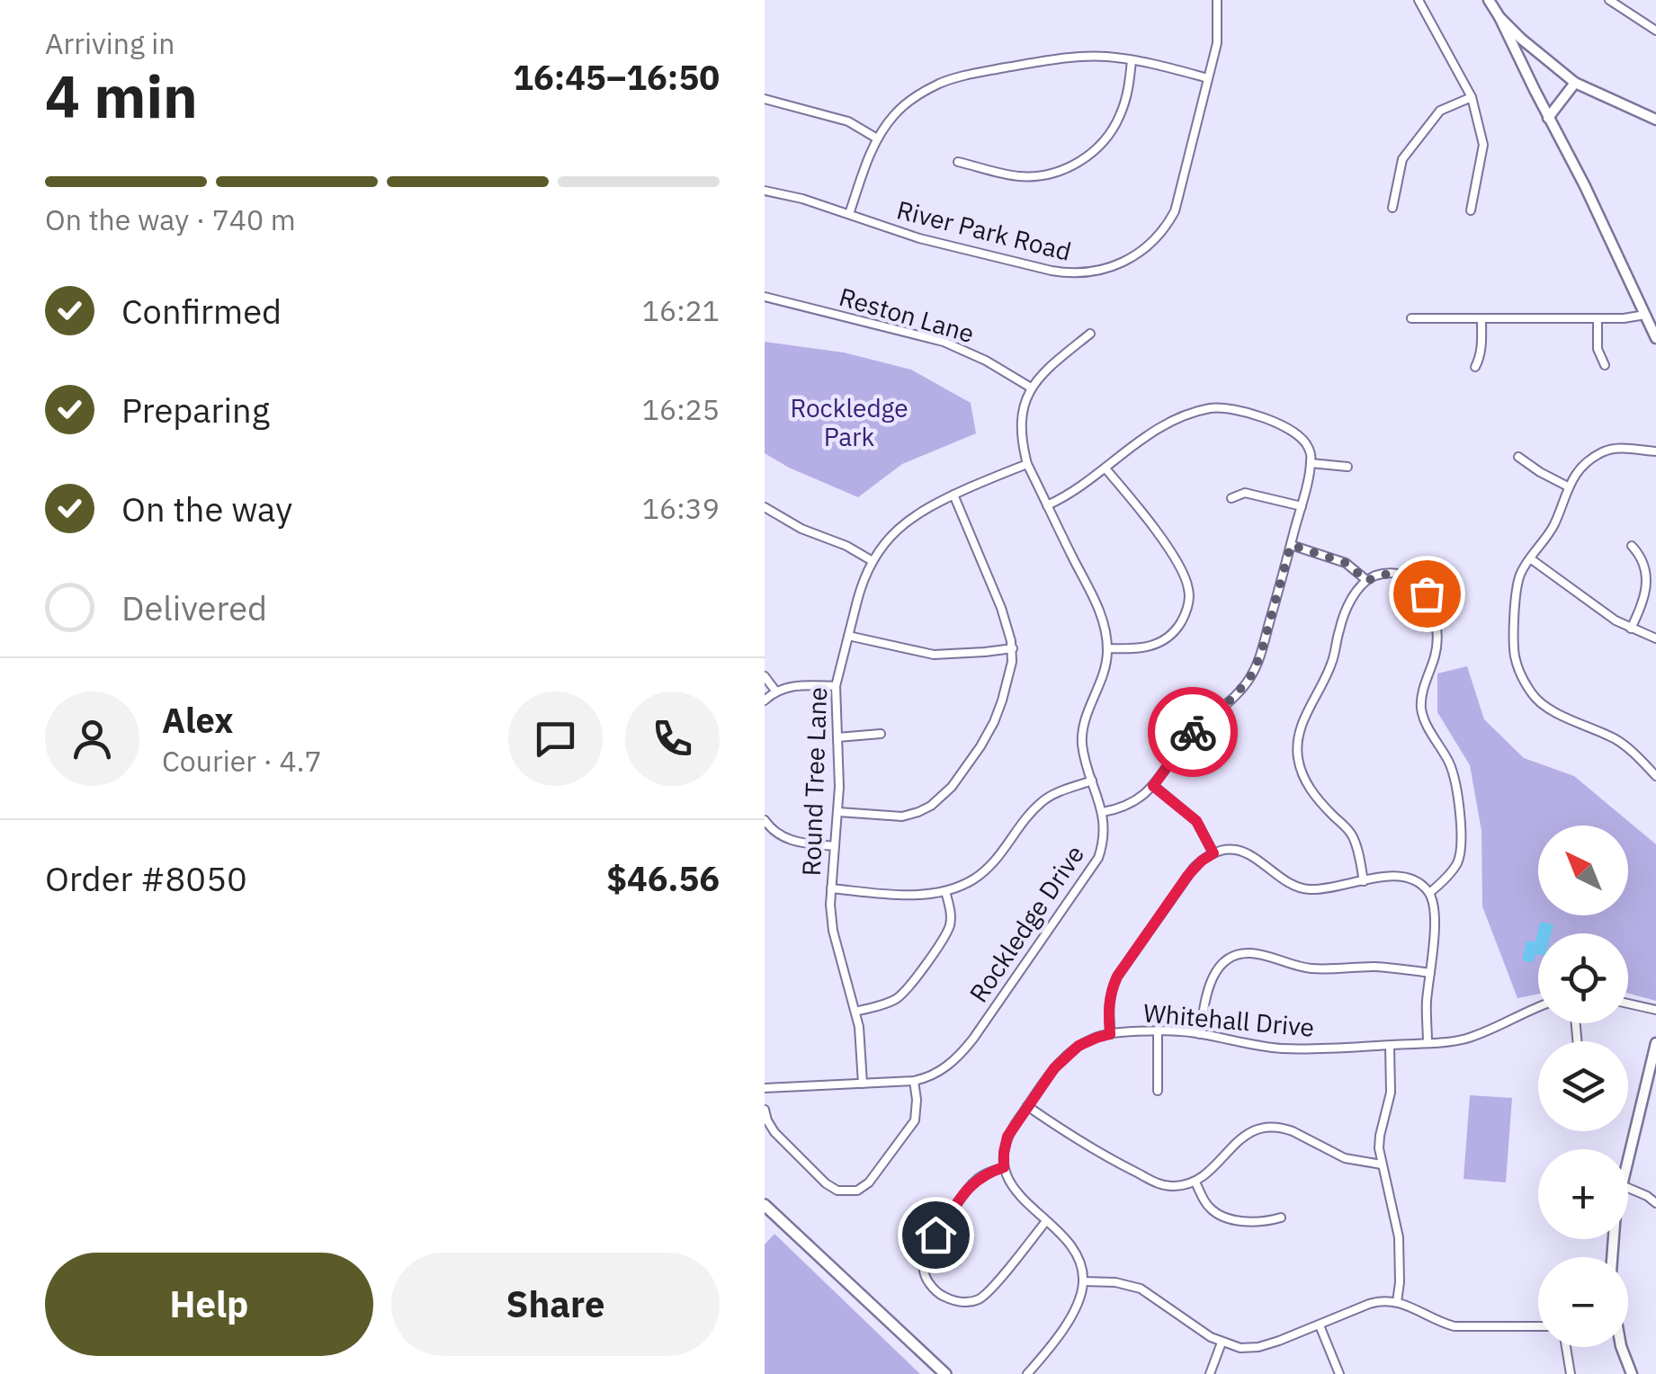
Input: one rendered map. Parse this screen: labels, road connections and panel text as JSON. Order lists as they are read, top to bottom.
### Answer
{
  "streets": {
    "street": [
      "River Park Road",
      "Reston Lane",
      "Round Tree Lane",
      "Rockledge Drive",
      "Whitehall Drive"
    ]
  },
  "crossings": [
    ["Reston Lane", "Rockledge Drive"],
    ["Round Tree Lane", "Rockledge Drive"]
  ],
  "parks": ["Rockledge Park"],
  "north": "top left",
  "page": {
    "heading": ["4 min", "Arriving in", "16:45–16:50"],
    "panel": [
      "Alex",
      "Courier · 4.7",
      "Order #8050",
      "$46.56"
    ],
    "bar": "On the way · 740 m",
    "list": [
      ["Confirmed", "16:21"],
      ["Preparing", "16:25"],
      ["On the way", "16:39"],
      "Delivered"
    ],
    "map_buttons": ["+", "−"],
    "buttons": ["Help", "Share"]
  }
}
